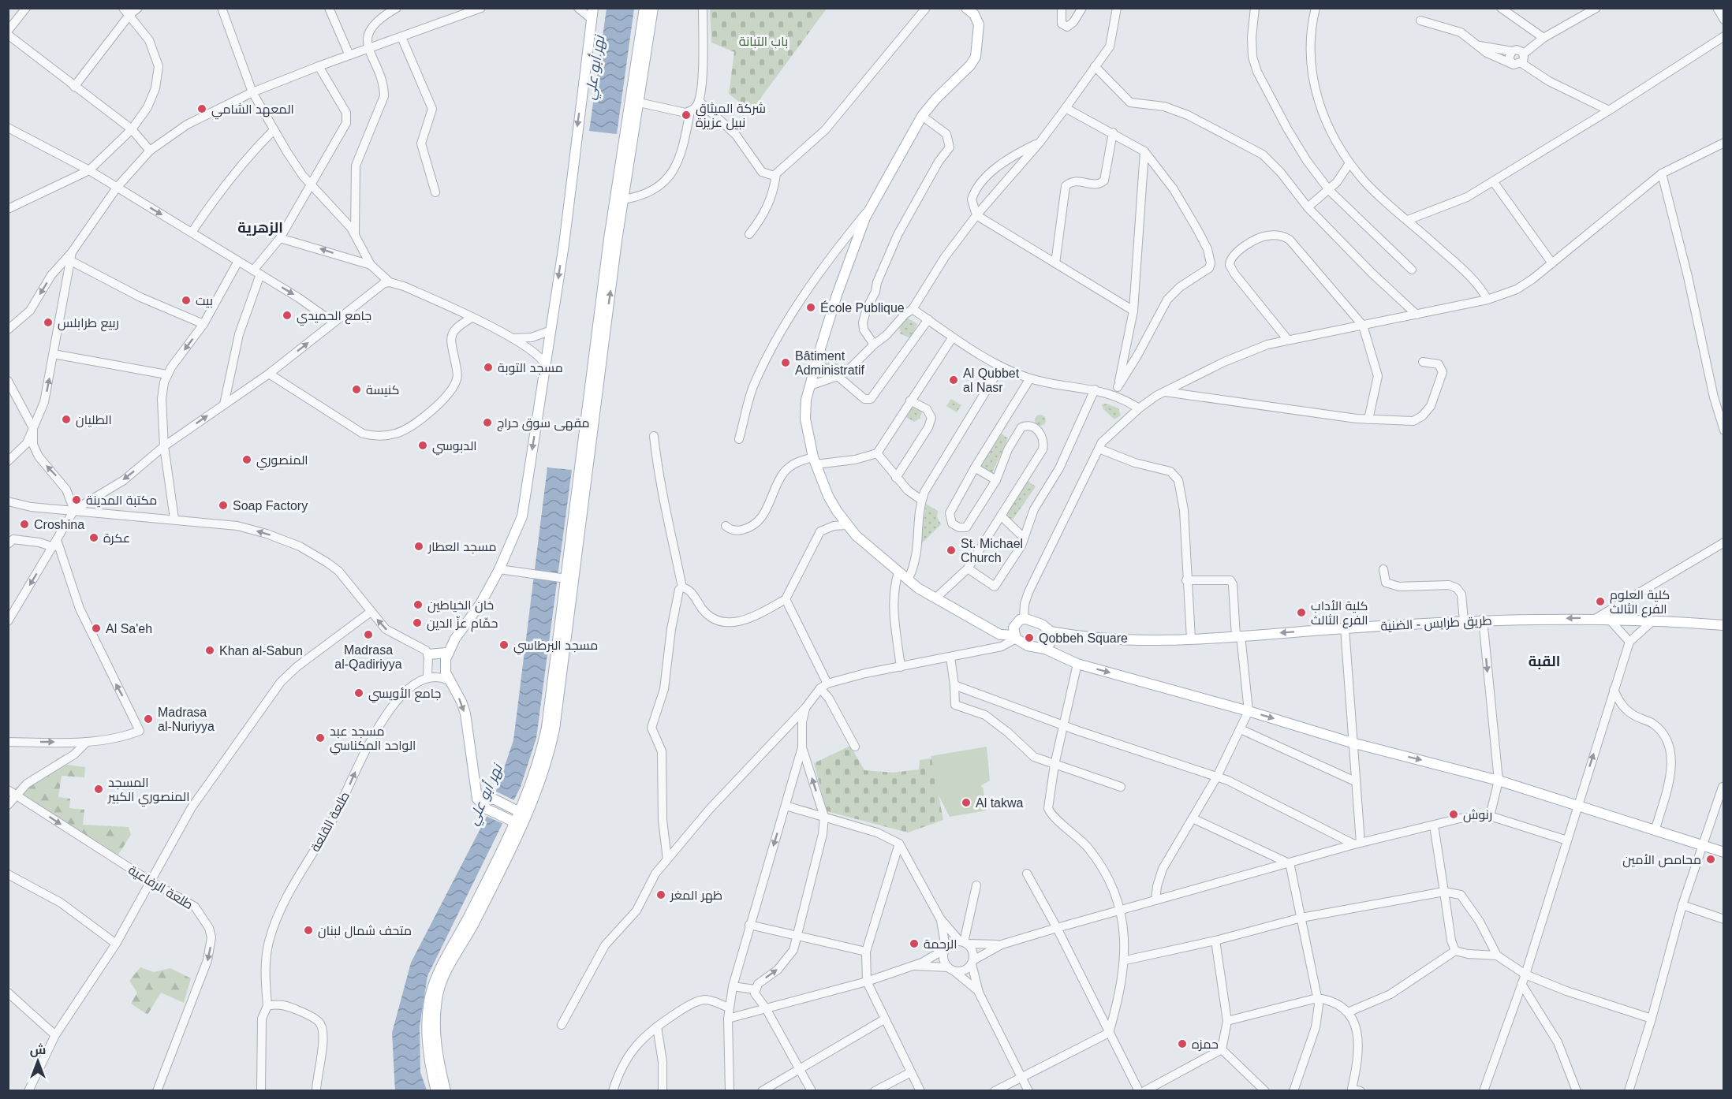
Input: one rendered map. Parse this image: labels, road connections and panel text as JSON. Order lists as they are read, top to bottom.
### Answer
{
  "streets": {
    "main road": ["طريق طرابس - الضنية"],
    "street": ["طلعة القلعة", "طلعة الرفاعية"]
  },
  "one_way": ["طلعة القلعة"],
  "districts": ["الزهرية", "القبة"],
  "water": ["نهر أبو علي"],
  "parks": ["باب التبانة"],
  "places": [
    "المعهد الشامي",
    "شركة الميثاق نبيل عزيزة",
    "بيت",
    "École Publique",
    "جامع الحميدي",
    "ربيع طرابلس",
    "Bâtiment Administratif",
    "مسجد التوبة",
    "Al Qubbet al Nasr",
    "كنيسة",
    "الطليان",
    "مقهى سوق حراج",
    "الدبوسي",
    "المنصوري",
    "مكتبة المدينة",
    "Soap Factory",
    "Croshina",
    "عكرة",
    "مسجد العطار",
    "St. Michael Church",
    "كلية العلوم الفرع الثالث",
    "خان الخياطين",
    "كلية الأداب الفرع الثالث",
    "حمّام عزّ الدين",
    "Al Sa'eh",
    "Madrasa al-Qadiriyya",
    "Qobbeh Square",
    "مسجد البرطاسي",
    "Khan al-Sabun",
    "جامع الأويسي",
    "Madrasa al-Nuriyya",
    "مسجد عبد الواحد المكناسي",
    "المسجد المنصوري الكبير",
    "Al takwa",
    "رنوش",
    "محامص الأمين",
    "ظهر المغر",
    "متحف شمال لبنان",
    "الرحمة",
    "حمزه"
  ],
  "north": "top"
}
